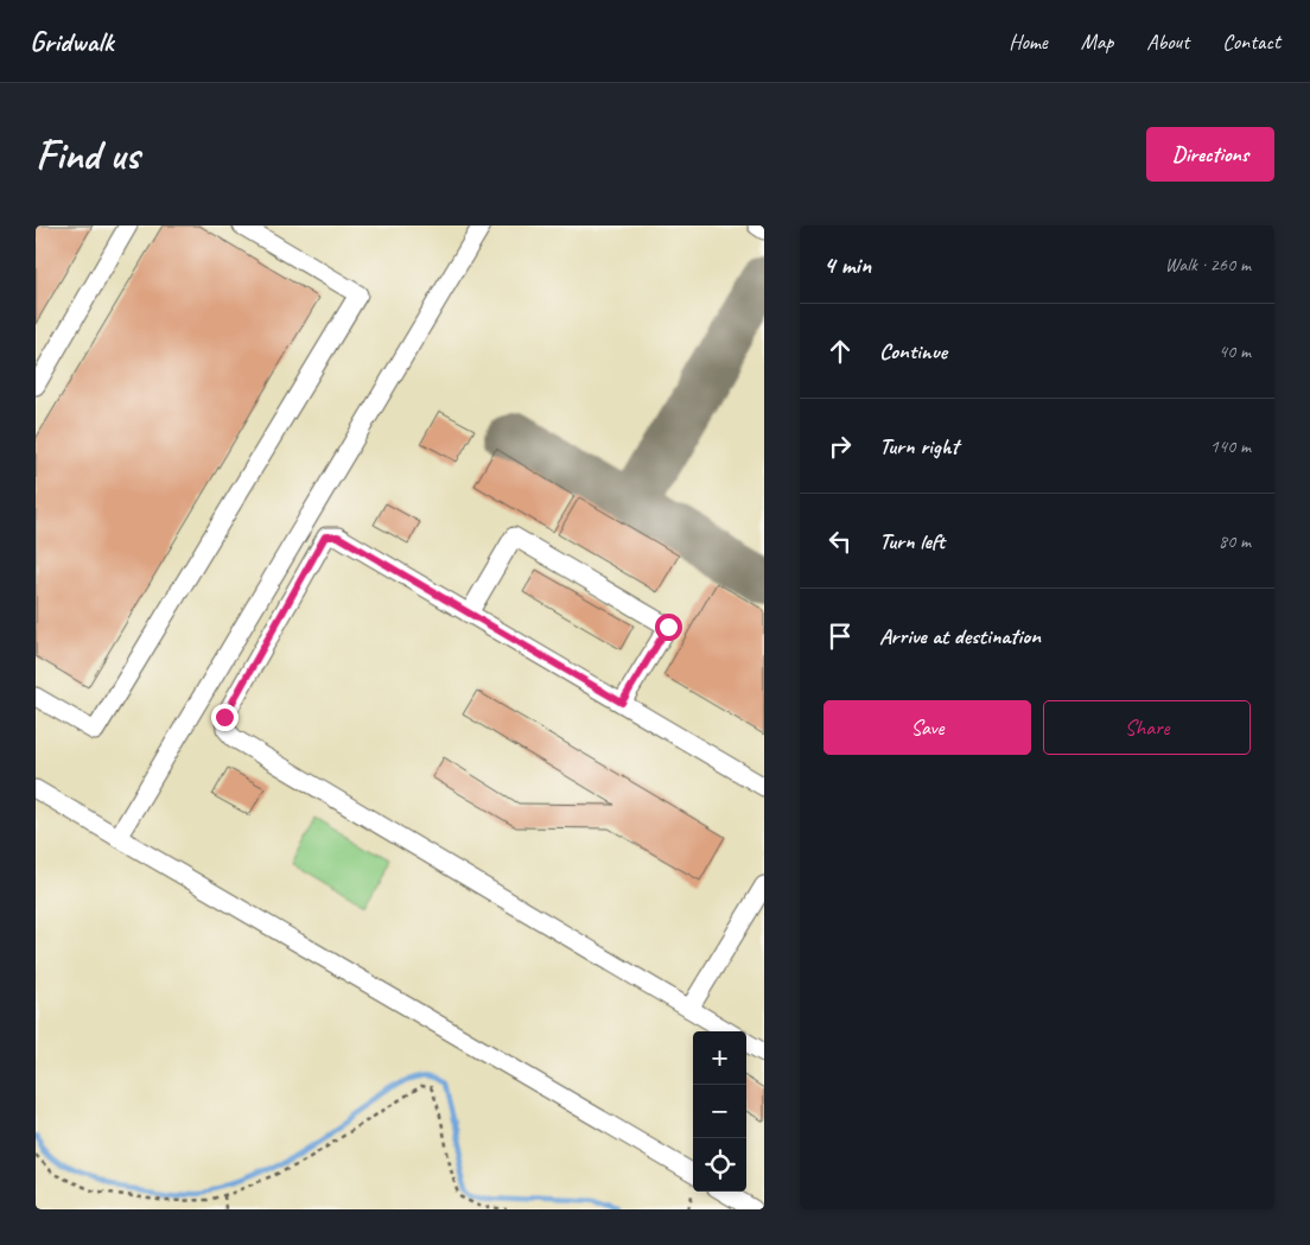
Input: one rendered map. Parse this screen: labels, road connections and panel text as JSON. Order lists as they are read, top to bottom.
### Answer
{
  "page": {
    "header": "Gridwalk",
    "nav": [
      "Home",
      "Map",
      "About",
      "Contact"
    ],
    "buttons": [
      "Directions",
      ["Save", "Share"]
    ],
    "title": "Find us",
    "heading": ["4 min", "Walk · 260 m"],
    "list": [
      ["Continue", "40 m"],
      ["Turn right", "140 m"],
      ["Turn left", "80 m"],
      "Arrive at destination"
    ],
    "map_buttons": ["+", "−"]
  }
}
